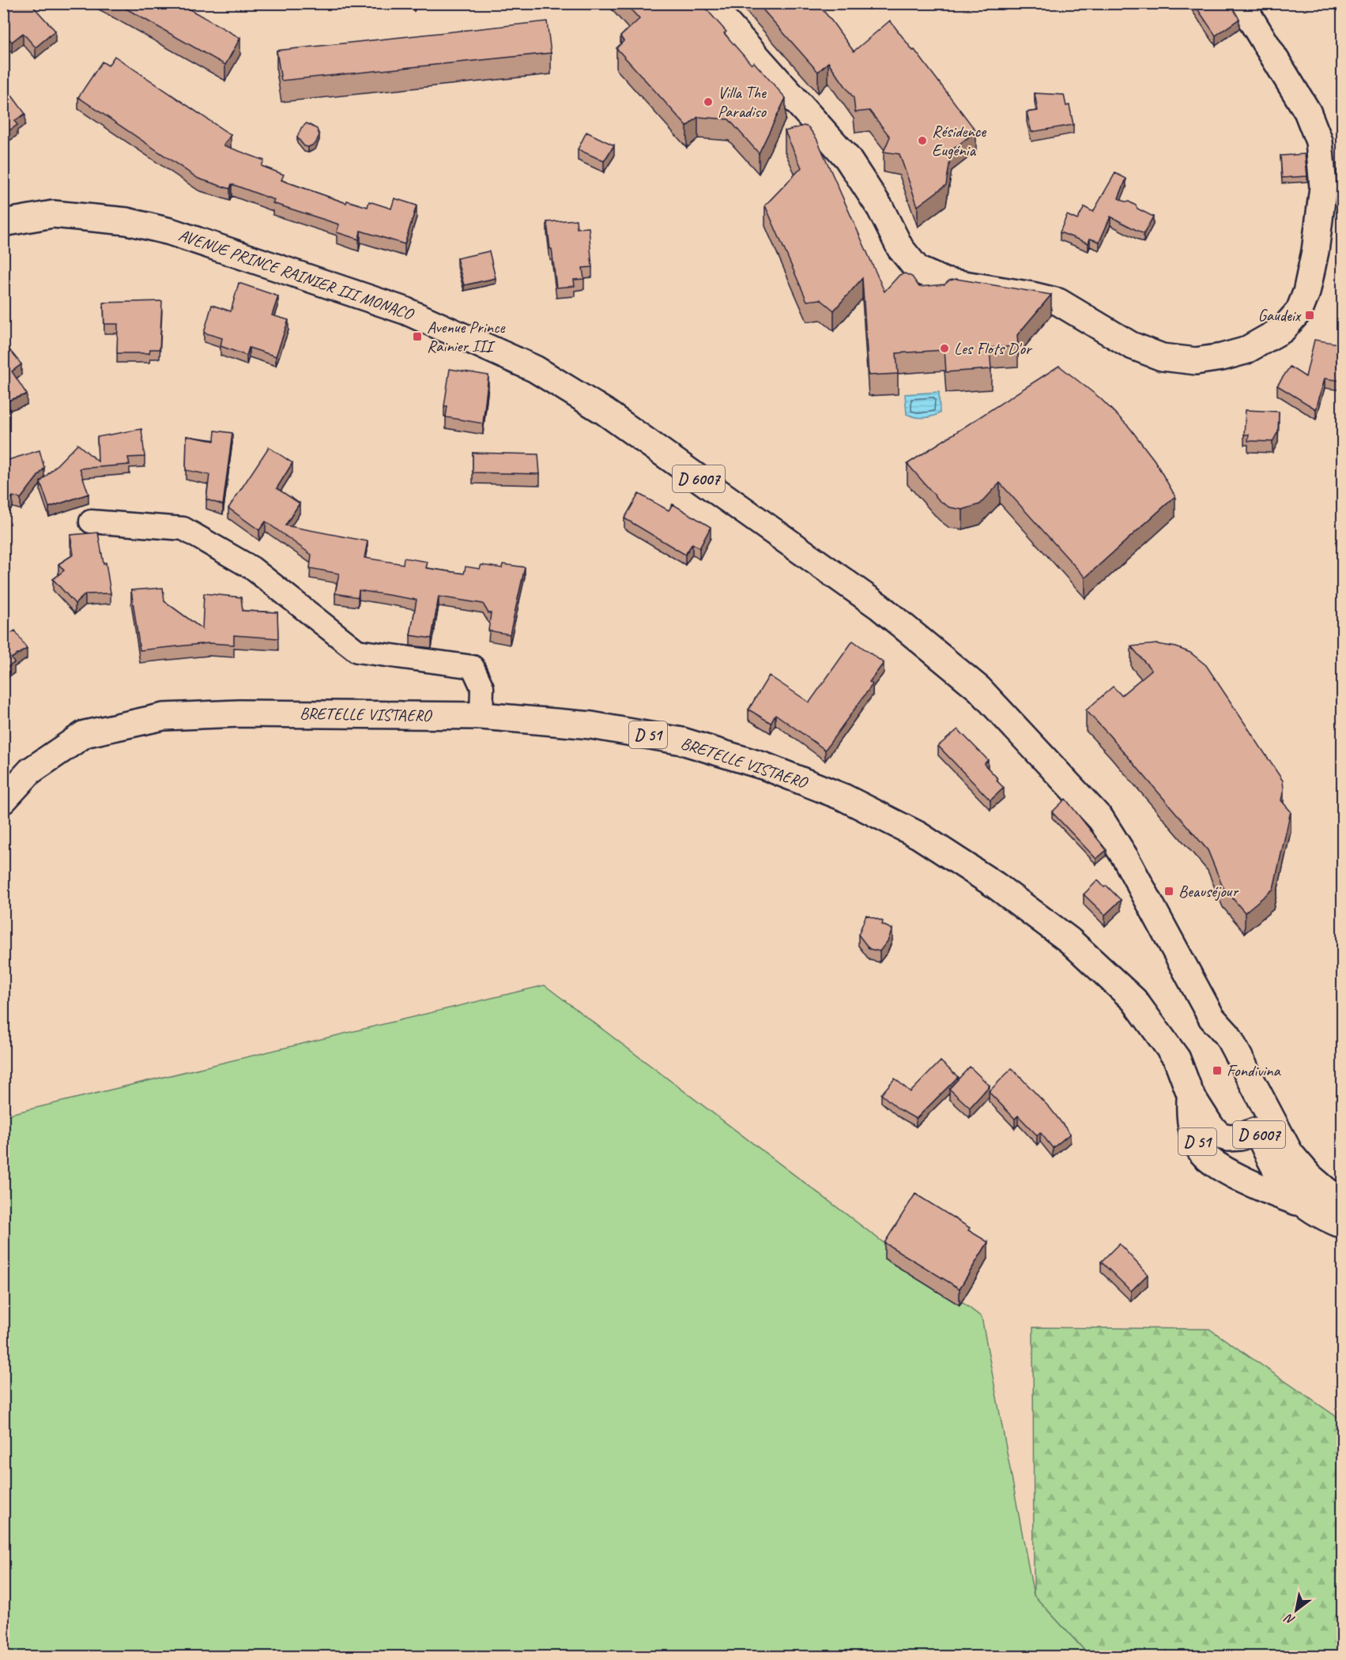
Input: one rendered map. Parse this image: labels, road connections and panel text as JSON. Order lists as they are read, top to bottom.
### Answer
{
  "streets": {
    "main road": [
      "AVENUE PRINCE RAINIER III MONACO",
      "D 6007",
      "BRETELLE VISTAERO",
      "D 51"
    ]
  },
  "crossings": [
    ["AVENUE PRINCE RAINIER III MONACO", "BRETELLE VISTAERO"],
    ["AVENUE PRINCE RAINIER III MONACO", "D 51"],
    ["BRETELLE VISTAERO", "D 51"]
  ],
  "places": {
    "other": ["Villa The Paradiso", "Résidence Eugénia", "Les Flots D'or"],
    "transit": [
      "Gaudeix",
      "Avenue Prince Rainier III",
      "Beauséjour",
      "Fondivina"
    ]
  },
  "north": "bottom left"
}
